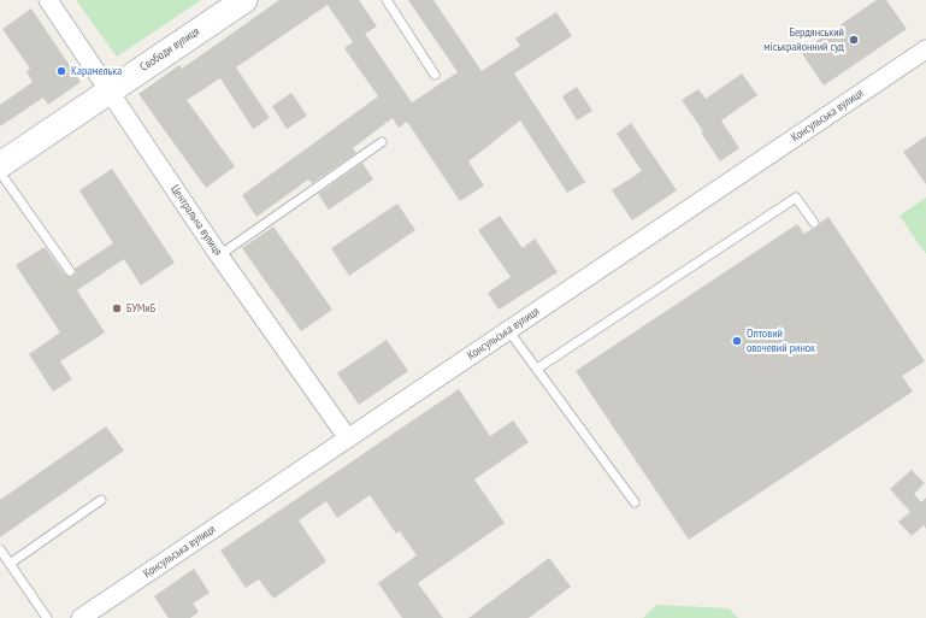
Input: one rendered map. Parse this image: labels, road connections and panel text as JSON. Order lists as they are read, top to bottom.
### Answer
{
  "streets": {
    "main road": ["Свободи вулиця"],
    "street": ["Консульська вулиця", "Центральна вулиця"]
  },
  "crossings": [
    ["Свободи вулиця", "Центральна вулиця"],
    ["Консульська вулиця", "Центральна вулиця"]
  ],
  "places": [
    "Бердянський міськрайонний суд",
    "Карамелька",
    "БУМиБ",
    "Оптовий овочевий ринок"
  ]
}
